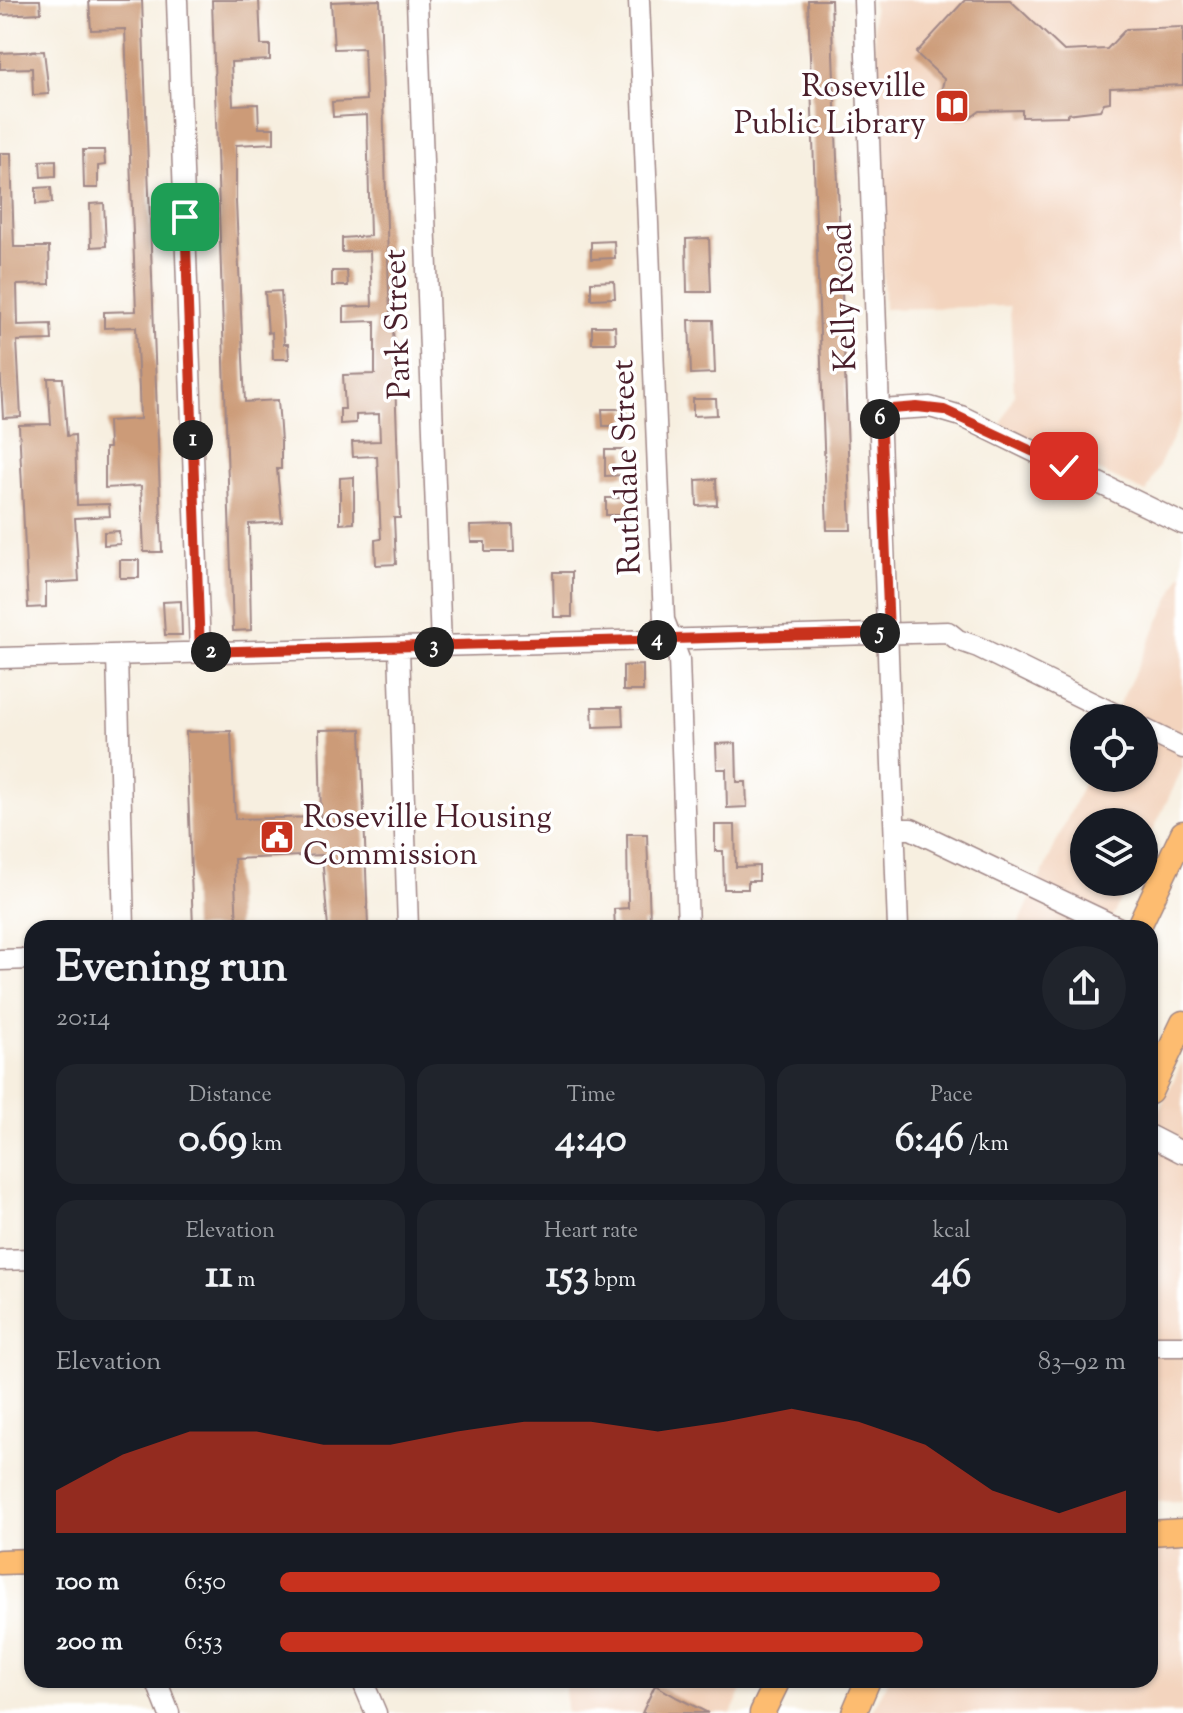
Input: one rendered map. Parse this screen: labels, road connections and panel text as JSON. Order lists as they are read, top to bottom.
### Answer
{
  "streets": {
    "street": ["Kelly Road", "Park Street", "Ruthdale Street"]
  },
  "places": {
    "library": ["Roseville Public Library"],
    "public building": ["Roseville Housing Commission"]
  },
  "page": {
    "pins": [
      "6",
      "1",
      "5",
      "4",
      "3",
      "2"
    ],
    "heading": ["Evening run", "20:14"],
    "stats": [
      ["Distance", "0.69 km"],
      ["Time", "4:40"],
      ["Pace", "6:46 /km"],
      ["Elevation", "11 m"],
      ["Heart rate", "153 bpm"],
      ["kcal", "46"]
    ],
    "chart": ["Elevation", "83–92 m"],
    "list": [
      {
        "name": "100 m",
        "note": "6:50"
      },
      {
        "name": "200 m",
        "note": "6:53"
      }
    ]
  }
}
